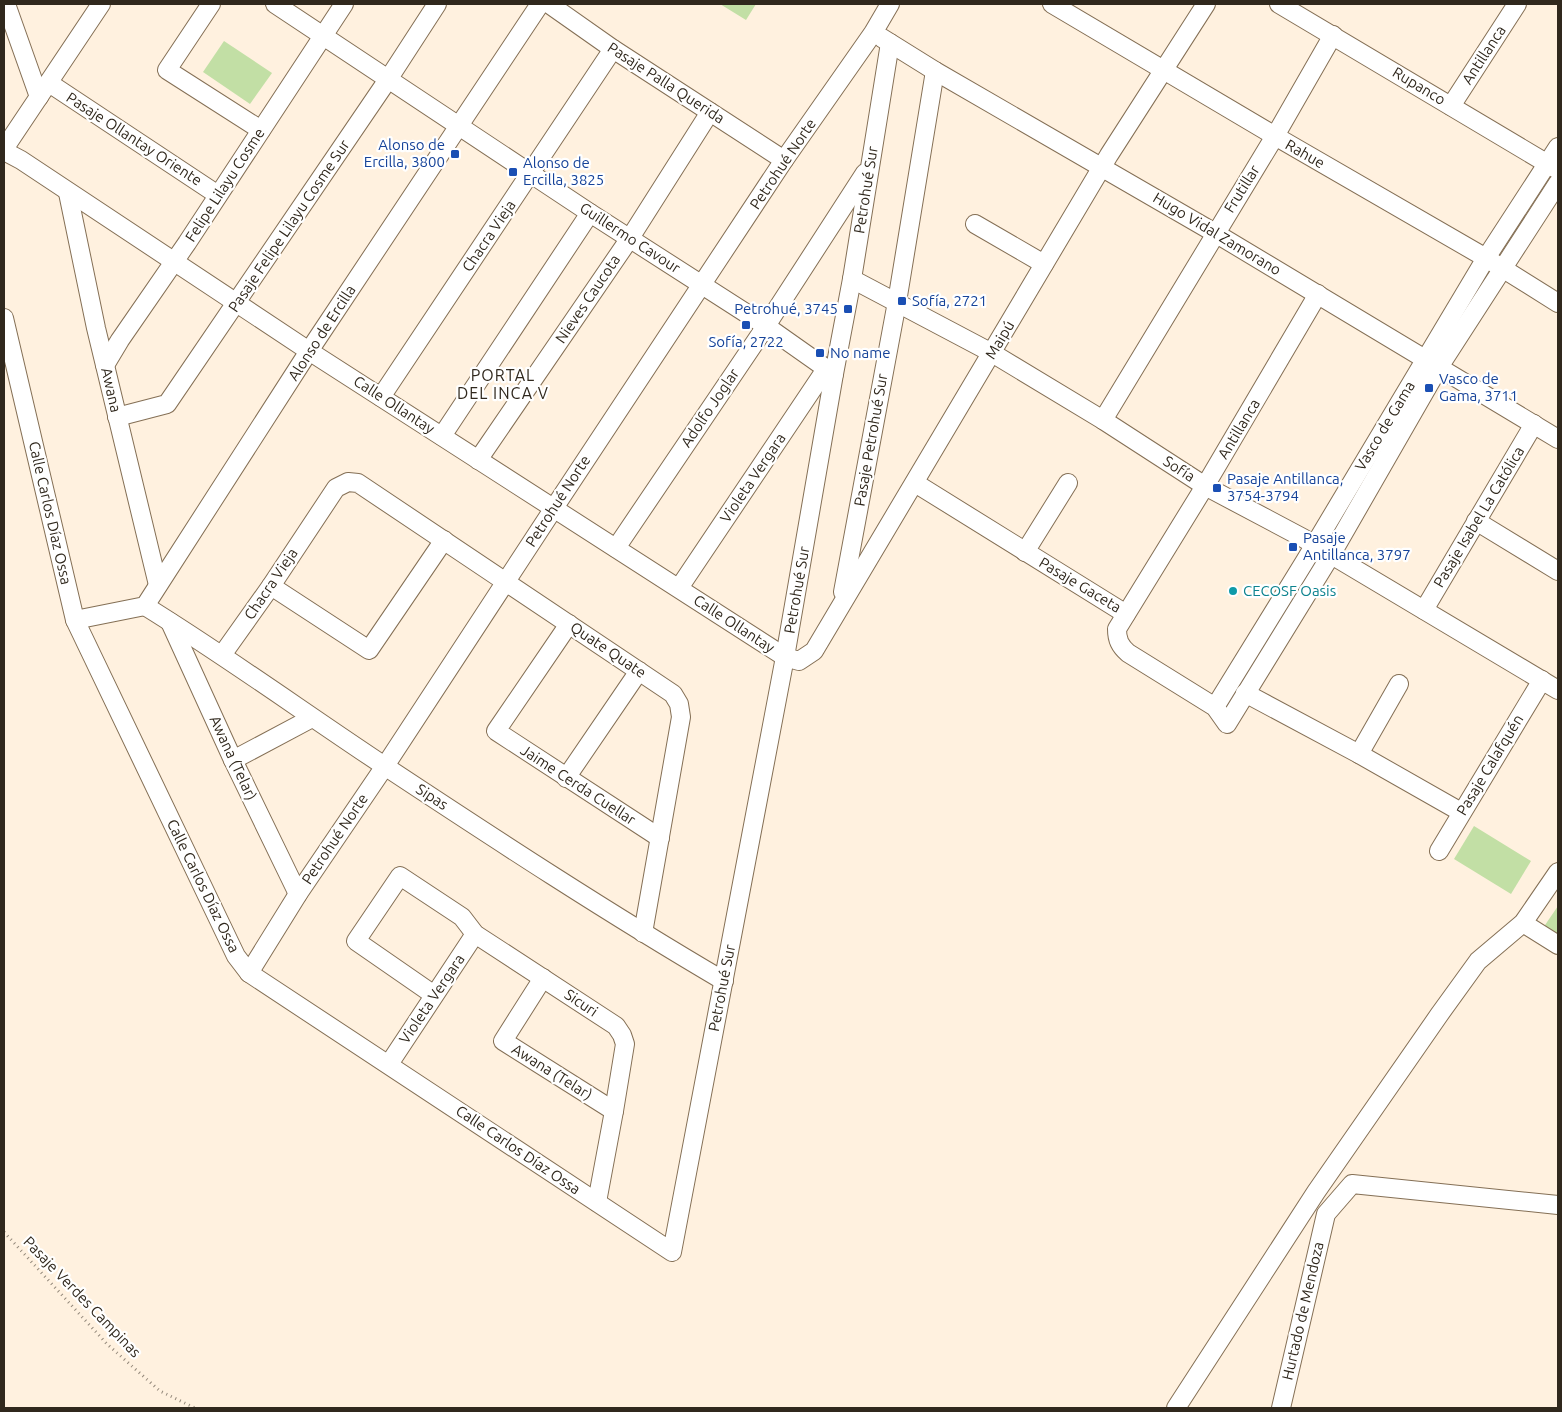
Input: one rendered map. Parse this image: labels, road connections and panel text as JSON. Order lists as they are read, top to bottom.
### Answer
{
  "streets": {
    "street": [
      "Antillanca",
      "Pasaje Palla Querida",
      "Rupanco",
      "Pasaje Ollantay Oriente",
      "Rahue",
      "Petrohué Norte",
      "Felipe Lilayu Cosme",
      "Frutillar",
      "Petrohué Sur",
      "Pasaje Felipe Lilayu Cosme Sur",
      "Hugo Vidal Zamorano",
      "Chacra Vieja",
      "Guillermo Cavour",
      "Nieves Caucota",
      "Alonso de Ercilla",
      "Maipú",
      "Awana",
      "Calle Ollantay",
      "Adolfo Joglar",
      "Vasco de Gama",
      "Pasaje Petrohué Sur",
      "Sofía",
      "Violeta Vergara",
      "Calle Carlos Díaz Ossa",
      "Pasaje Isabel La Católica",
      "Pasaje Gaceta",
      "Quate Quate",
      "Awana (Telar)",
      "Pasaje Calafquén",
      "Jaime Cerda Cuellar",
      "Sipas",
      "Sicuri",
      "Hurtado de Mendoza"
    ],
    "path": ["Pasaje Verdes Campinas"]
  },
  "crossings": [
    ["Antillanca", "Rupanco"],
    ["Antillanca", "Hugo Vidal Zamorano"],
    ["Antillanca", "Sofía"],
    ["Antillanca", "Pasaje Gaceta"],
    ["Pasaje Palla Querida", "Petrohué Norte"],
    ["Pasaje Palla Querida", "Chacra Vieja"],
    ["Pasaje Palla Querida", "Nieves Caucota"],
    ["Rupanco", "Frutillar"],
    ["Rupanco", "Vasco de Gama"],
    ["Pasaje Ollantay Oriente", "Felipe Lilayu Cosme"],
    ["Rahue", "Frutillar"],
    ["Rahue", "Maipú"],
    ["Rahue", "Vasco de Gama"],
    ["Petrohué Norte", "Hugo Vidal Zamorano"],
    ["Petrohué Norte", "Guillermo Cavour"],
    ["Petrohué Norte", "Calle Ollantay"],
    ["Petrohué Norte", "Calle Carlos Díaz Ossa"],
    ["Petrohué Norte", "Quate Quate"],
    ["Petrohué Norte", "Awana (Telar)"],
    ["Petrohué Norte", "Sipas"],
    ["Felipe Lilayu Cosme", "Guillermo Cavour"],
    ["Felipe Lilayu Cosme", "Awana"],
    ["Felipe Lilayu Cosme", "Calle Ollantay"],
    ["Frutillar", "Hugo Vidal Zamorano"],
    ["Frutillar", "Sofía"],
    ["Petrohué Sur", "Hugo Vidal Zamorano"],
    ["Petrohué Sur", "Guillermo Cavour"],
    ["Petrohué Sur", "Maipú"],
    ["Petrohué Sur", "Calle Ollantay"],
    ["Petrohué Sur", "Adolfo Joglar"],
    ["Petrohué Sur", "Sofía"],
    ["Petrohué Sur", "Violeta Vergara"],
    ["Petrohué Sur", "Calle Carlos Díaz Ossa"],
    ["Petrohué Sur", "Sipas"],
    ["Pasaje Felipe Lilayu Cosme Sur", "Guillermo Cavour"],
    ["Pasaje Felipe Lilayu Cosme Sur", "Awana"],
    ["Pasaje Felipe Lilayu Cosme Sur", "Calle Ollantay"],
    ["Hugo Vidal Zamorano", "Maipú"],
    ["Hugo Vidal Zamorano", "Vasco de Gama"],
    ["Hugo Vidal Zamorano", "Pasaje Petrohué Sur"],
    ["Hugo Vidal Zamorano", "Pasaje Isabel La Católica"],
    ["Chacra Vieja", "Guillermo Cavour"],
    ["Chacra Vieja", "Calle Ollantay"],
    ["Chacra Vieja", "Quate Quate"],
    ["Chacra Vieja", "Sipas"],
    ["Guillermo Cavour", "Nieves Caucota"],
    ["Guillermo Cavour", "Alonso de Ercilla"],
    ["Guillermo Cavour", "Adolfo Joglar"],
    ["Guillermo Cavour", "Violeta Vergara"],
    ["Nieves Caucota", "Calle Ollantay"],
    ["Alonso de Ercilla", "Awana"],
    ["Alonso de Ercilla", "Calle Ollantay"],
    ["Alonso de Ercilla", "Sipas"],
    ["Maipú", "Calle Ollantay"],
    ["Maipú", "Pasaje Petrohué Sur"],
    ["Maipú", "Sofía"],
    ["Maipú", "Pasaje Gaceta"],
    ["Awana", "Calle Ollantay"],
    ["Calle Ollantay", "Adolfo Joglar"],
    ["Calle Ollantay", "Violeta Vergara"],
    ["Vasco de Gama", "Sofía"],
    ["Vasco de Gama", "Pasaje Gaceta"],
    ["Pasaje Petrohué Sur", "Sofía"],
    ["Sofía", "Pasaje Isabel La Católica"],
    ["Sofía", "Pasaje Calafquén"],
    ["Violeta Vergara", "Calle Carlos Díaz Ossa"],
    ["Violeta Vergara", "Sicuri"],
    ["Calle Carlos Díaz Ossa", "Sicuri"],
    ["Quate Quate", "Jaime Cerda Cuellar"],
    ["Quate Quate", "Sipas"],
    ["Awana (Telar)", "Sipas"],
    ["Awana (Telar)", "Sicuri"]
  ],
  "districts": ["PORTAL DEL INCA V"],
  "places": {
    "transit": [
      "Alonso de Ercilla, 3800",
      "Alonso de Ercilla, 3825",
      "Sofía, 2721",
      "Petrohué, 3745",
      "Sofía, 2722",
      "No name",
      "Vasco de Gama, 3711",
      "Pasaje Antillanca, 3754-3794",
      "Pasaje Antillanca, 3797"
    ],
    "other": ["CECOSF Oasis"]
  }
}
